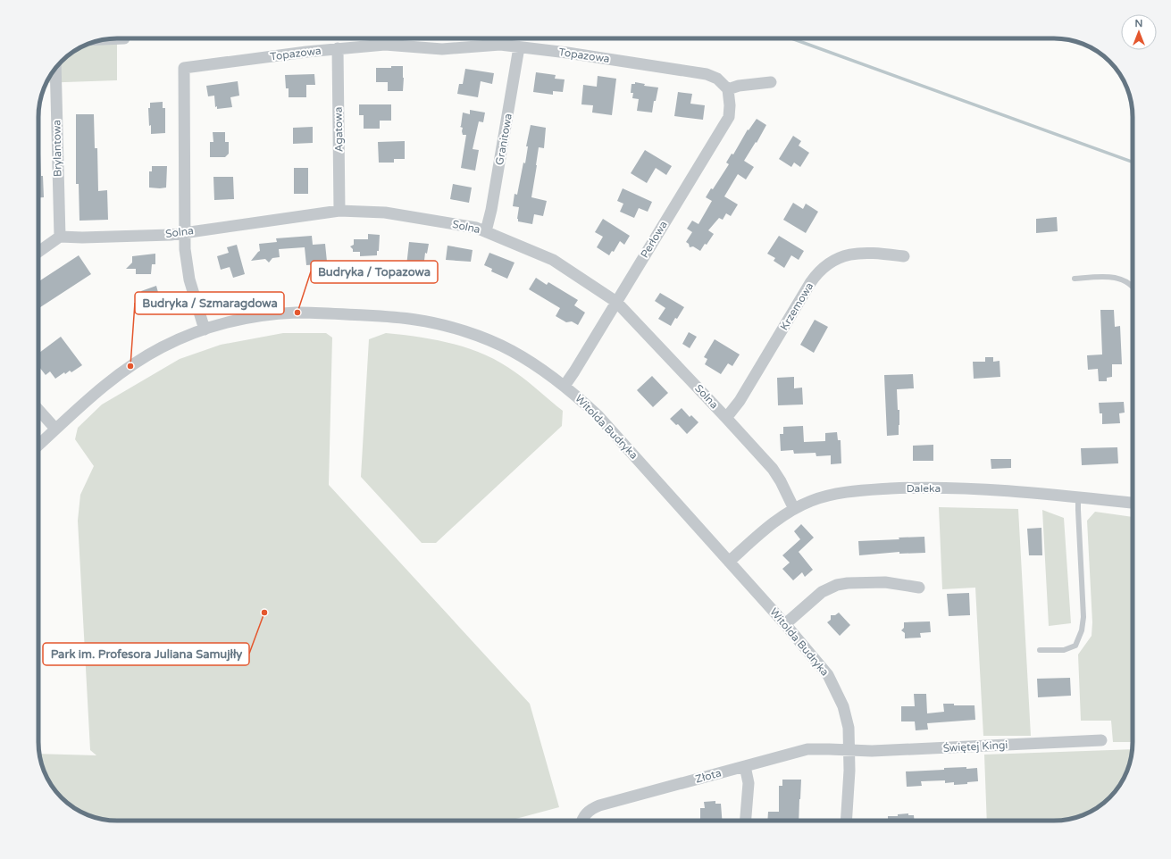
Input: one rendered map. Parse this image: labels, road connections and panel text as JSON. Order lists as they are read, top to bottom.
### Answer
{
  "streets": {
    "street": [
      "Topazowa",
      "Agatowa",
      "Granitowa",
      "Brylantowa",
      "Solna",
      "Perłowa",
      "Krzemowa",
      "Witolda Budryka",
      "Daleka",
      "Świętej Kingi",
      "Złota"
    ]
  },
  "crossings": [
    ["Topazowa", "Agatowa"],
    ["Topazowa", "Granitowa"],
    ["Topazowa", "Solna"],
    ["Topazowa", "Perłowa"],
    ["Topazowa", "Witolda Budryka"],
    ["Agatowa", "Solna"],
    ["Granitowa", "Solna"],
    ["Brylantowa", "Solna"],
    ["Solna", "Perłowa"],
    ["Solna", "Krzemowa"],
    ["Solna", "Daleka"],
    ["Perłowa", "Witolda Budryka"],
    ["Witolda Budryka", "Daleka"],
    ["Witolda Budryka", "Świętej Kingi"],
    ["Witolda Budryka", "Złota"],
    ["Świętej Kingi", "Złota"]
  ],
  "places": ["Budryka / Topazowa", "Budryka / Szmaragdowa", "Park im. Profesora Juliana Samujłły"],
  "north": "top"
}
